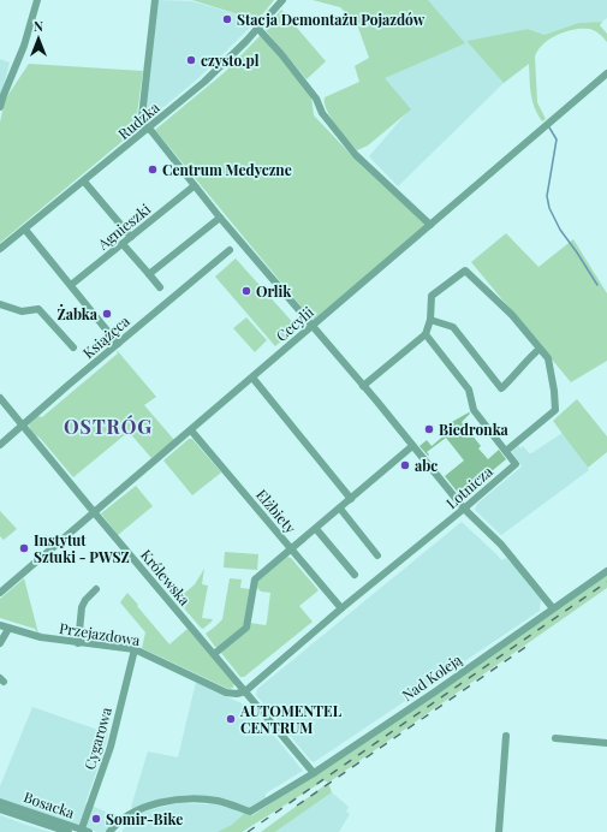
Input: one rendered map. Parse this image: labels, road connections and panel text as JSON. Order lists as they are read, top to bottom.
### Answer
{
  "streets": {
    "street": [
      "Rudzka",
      "Agnieszki",
      "Cecylii",
      "Książęca",
      "Lotnicza",
      "Elżbiety",
      "Królewska",
      "Przejazdowa",
      "Nad Koleją",
      "Cygarowa",
      "Bosacka"
    ]
  },
  "crossings": [
    ["Cecylii", "Elżbiety"],
    ["Cecylii", "Królewska"],
    ["Książęca", "Królewska"],
    ["Lotnicza", "Elżbiety"],
    ["Lotnicza", "Królewska"],
    ["Lotnicza", "Przejazdowa"],
    ["Królewska", "Przejazdowa"],
    ["Królewska", "Nad Koleją"],
    ["Przejazdowa", "Cygarowa"],
    ["Cygarowa", "Bosacka"]
  ],
  "districts": ["OSTRÓG"],
  "places": [
    "Stacja Demontażu Pojazdów",
    "czysto.pl",
    "Centrum Medyczne",
    "Orlik",
    "Żabka",
    "Biedronka",
    "abc",
    "Instytut Sztuki - PWSZ",
    "AUTOMENTEL CENTRUM",
    "Somir-Bike"
  ],
  "north": "top"
}
